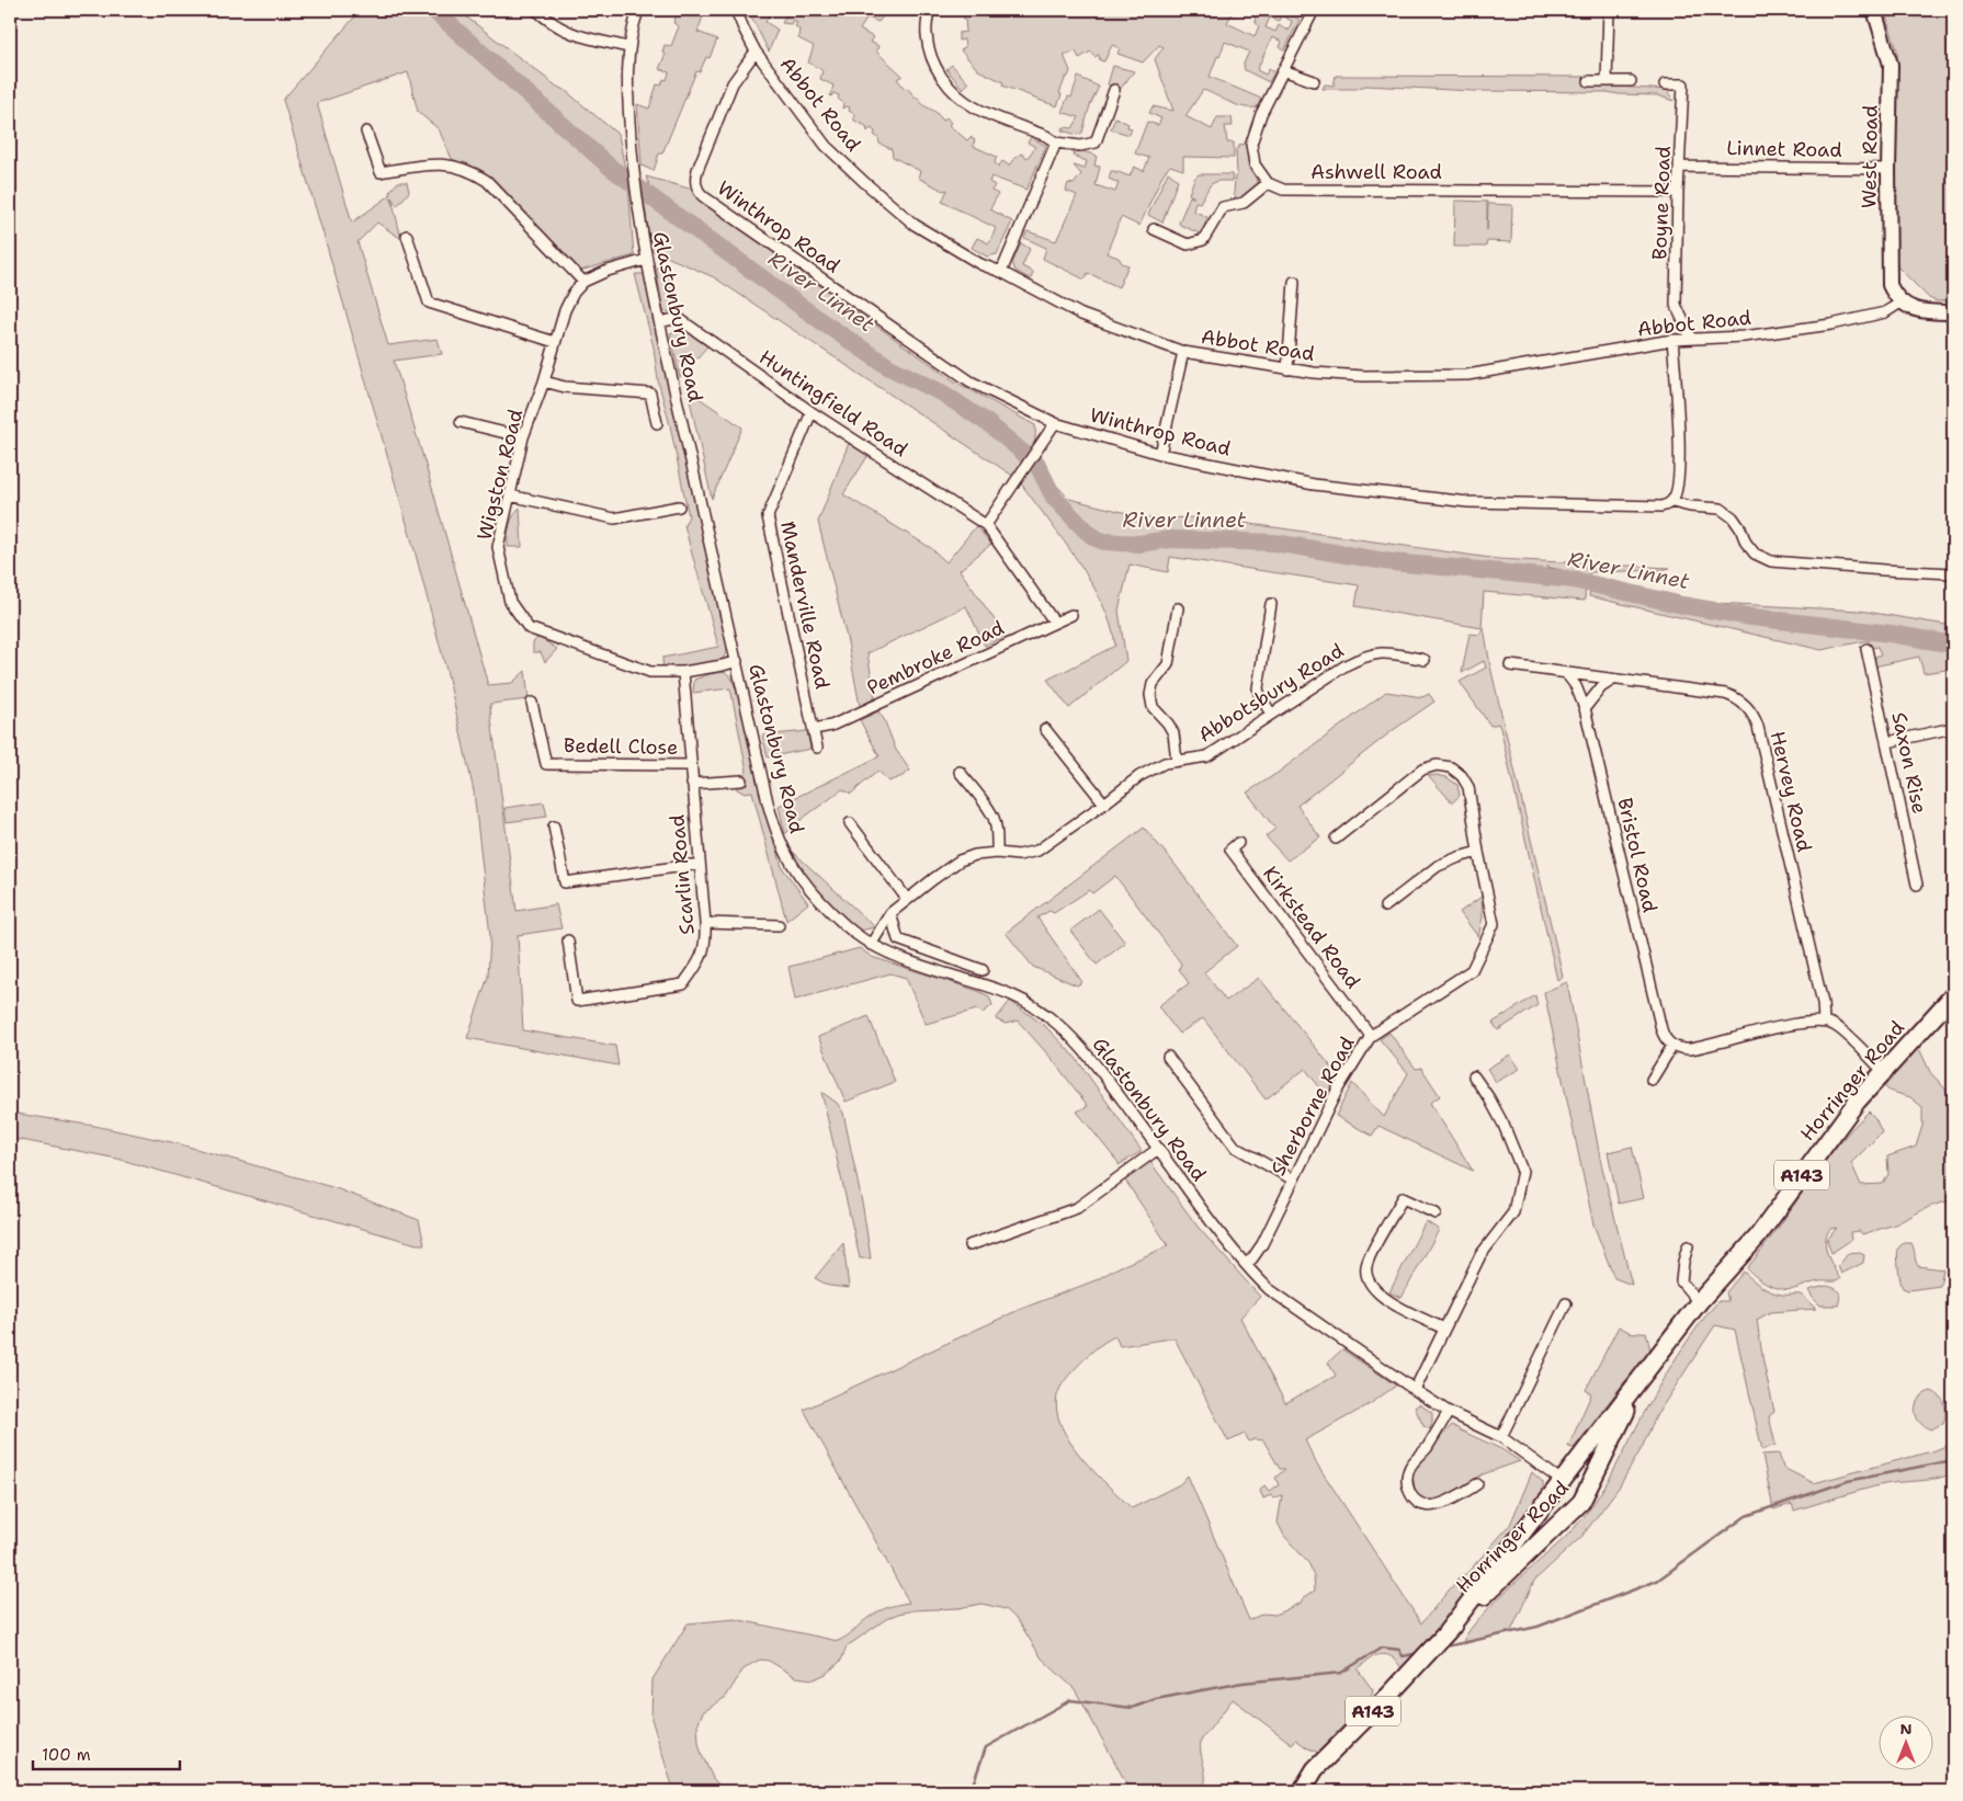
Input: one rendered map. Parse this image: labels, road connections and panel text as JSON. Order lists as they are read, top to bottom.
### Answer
{
  "streets": {
    "main road": ["Horringer Road", "A143"],
    "street": [
      "Abbot Road",
      "Linnet Road",
      "West Road",
      "Ashwell Road",
      "Boyne Road",
      "Winthrop Road",
      "Glastonbury Road",
      "Huntingfield Road",
      "Wigston Road",
      "Manderville Road",
      "Pembroke Road",
      "Abbotsbury Road",
      "Bedell Close",
      "Saxon Rise",
      "Hervey Road",
      "Bristol Road",
      "Scarlin Road",
      "Kirkstead Road",
      "Sherborne Road"
    ]
  },
  "crossings": [
    ["Abbot Road", "West Road"],
    ["Abbot Road", "Boyne Road"],
    ["Abbot Road", "Winthrop Road"],
    ["Linnet Road", "West Road"],
    ["Linnet Road", "Boyne Road"],
    ["Ashwell Road", "Boyne Road"],
    ["Glastonbury Road", "Huntingfield Road"],
    ["Glastonbury Road", "Wigston Road"],
    ["Glastonbury Road", "Abbotsbury Road"],
    ["Glastonbury Road", "Horringer Road"],
    ["Glastonbury Road", "Sherborne Road"],
    ["Huntingfield Road", "Manderville Road"],
    ["Huntingfield Road", "Pembroke Road"],
    ["Wigston Road", "Scarlin Road"],
    ["Manderville Road", "Pembroke Road"],
    ["Bedell Close", "Scarlin Road"],
    ["Hervey Road", "Bristol Road"],
    ["Kirkstead Road", "Sherborne Road"]
  ],
  "water": ["River Linnet"],
  "scale_bar": "100 m",
  "north": "top"
}
